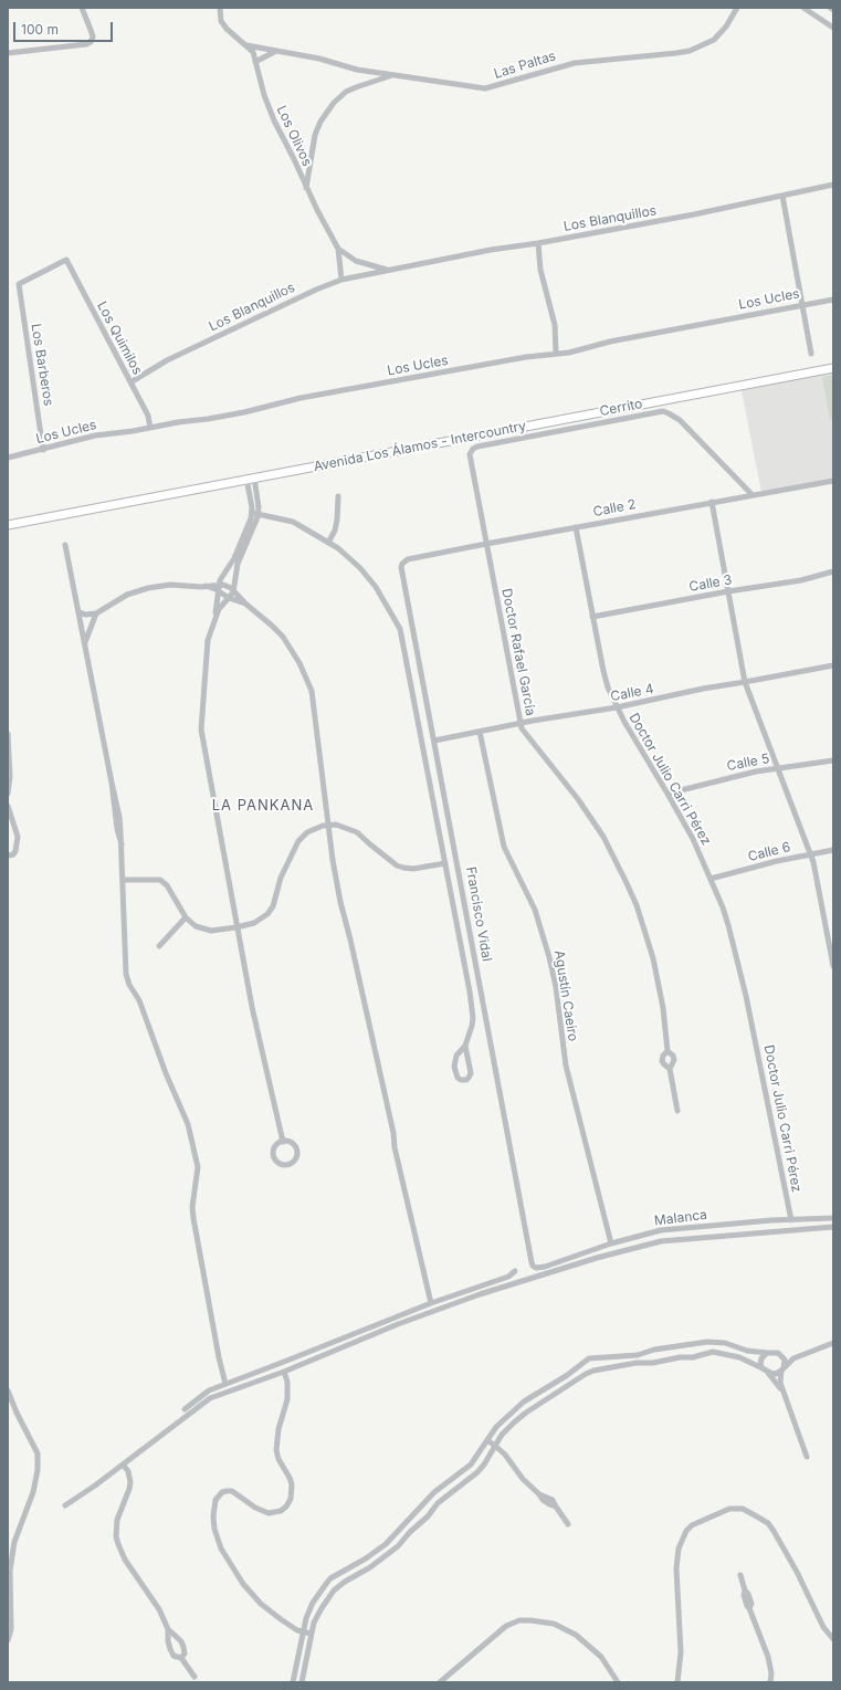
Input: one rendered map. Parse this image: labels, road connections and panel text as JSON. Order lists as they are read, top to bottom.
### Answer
{
  "streets": {
    "main road": ["Avenida Los Álamos - Intercountry"],
    "street": [
      "Las Paltas",
      "Los Olivos",
      "Los Blanquillos",
      "Los Ucles",
      "Los Quimilos",
      "Los Barberos",
      "Cerrito",
      "Calle 2",
      "Calle 3",
      "Doctor Rafael García",
      "Calle 4",
      "Calle 5",
      "Doctor Julio Carri Pérez",
      "Calle 6",
      "Francisco Vidal",
      "Agustín Caeiro",
      "Malanca"
    ]
  },
  "crossings": [
    ["Las Paltas", "Los Olivos"],
    ["Los Olivos", "Los Blanquillos"],
    ["Los Blanquillos", "Los Quimilos"],
    ["Los Ucles", "Los Quimilos"],
    ["Los Ucles", "Los Barberos"],
    ["Los Quimilos", "Los Barberos"],
    ["Cerrito", "Calle 2"],
    ["Cerrito", "Doctor Rafael García"],
    ["Calle 2", "Doctor Rafael García"],
    ["Calle 2", "Doctor Julio Carri Pérez"],
    ["Calle 2", "Francisco Vidal"],
    ["Calle 3", "Doctor Julio Carri Pérez"],
    ["Doctor Rafael García", "Calle 4"],
    ["Calle 4", "Doctor Julio Carri Pérez"],
    ["Calle 4", "Francisco Vidal"],
    ["Calle 4", "Agustín Caeiro"],
    ["Calle 5", "Doctor Julio Carri Pérez"],
    ["Doctor Julio Carri Pérez", "Calle 6"],
    ["Doctor Julio Carri Pérez", "Malanca"],
    ["Francisco Vidal", "Malanca"],
    ["Agustín Caeiro", "Malanca"]
  ],
  "districts": ["LA PANKANA"],
  "scale_bar": "100 m"
}
